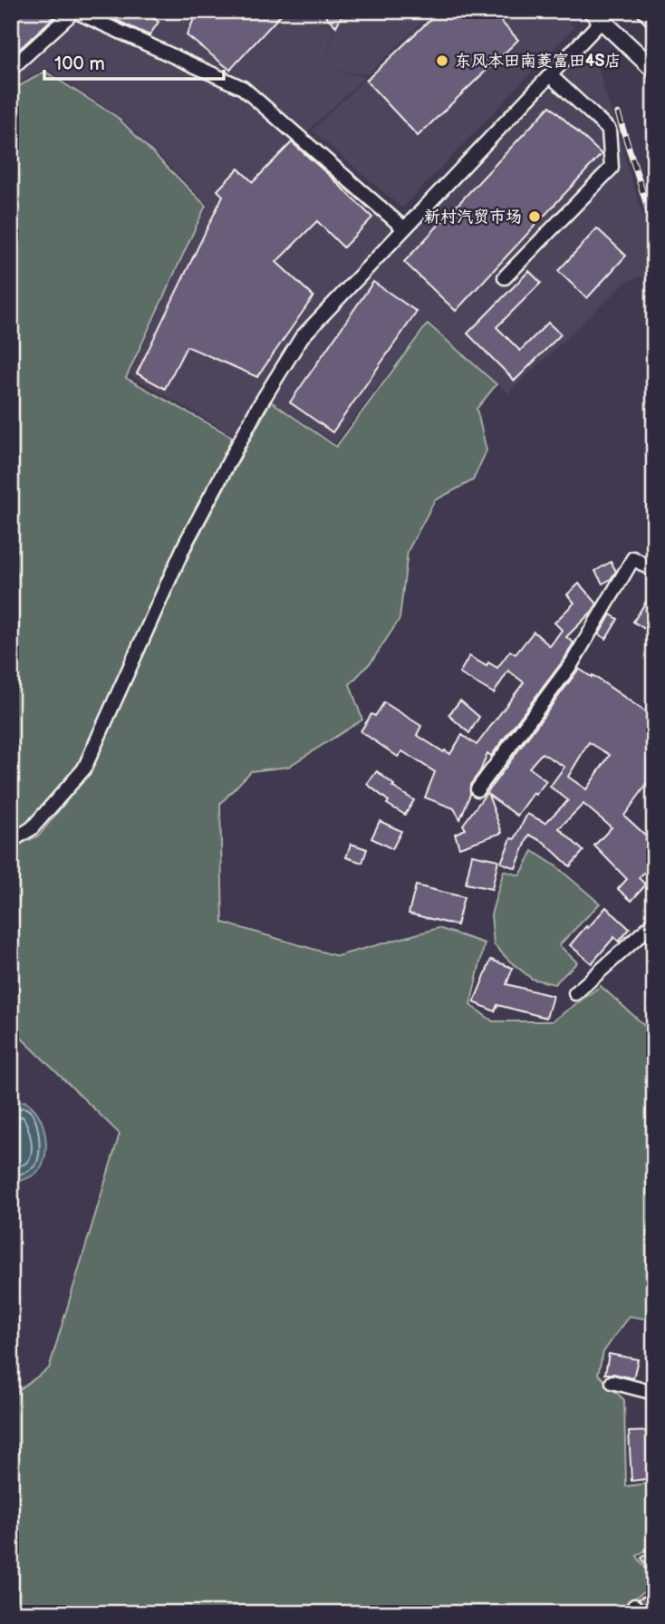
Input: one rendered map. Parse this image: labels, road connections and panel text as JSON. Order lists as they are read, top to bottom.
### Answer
{
  "places": ["东风本田南菱富田4S店", "新村汽贸市场"],
  "scale_bar": "100 m"
}
